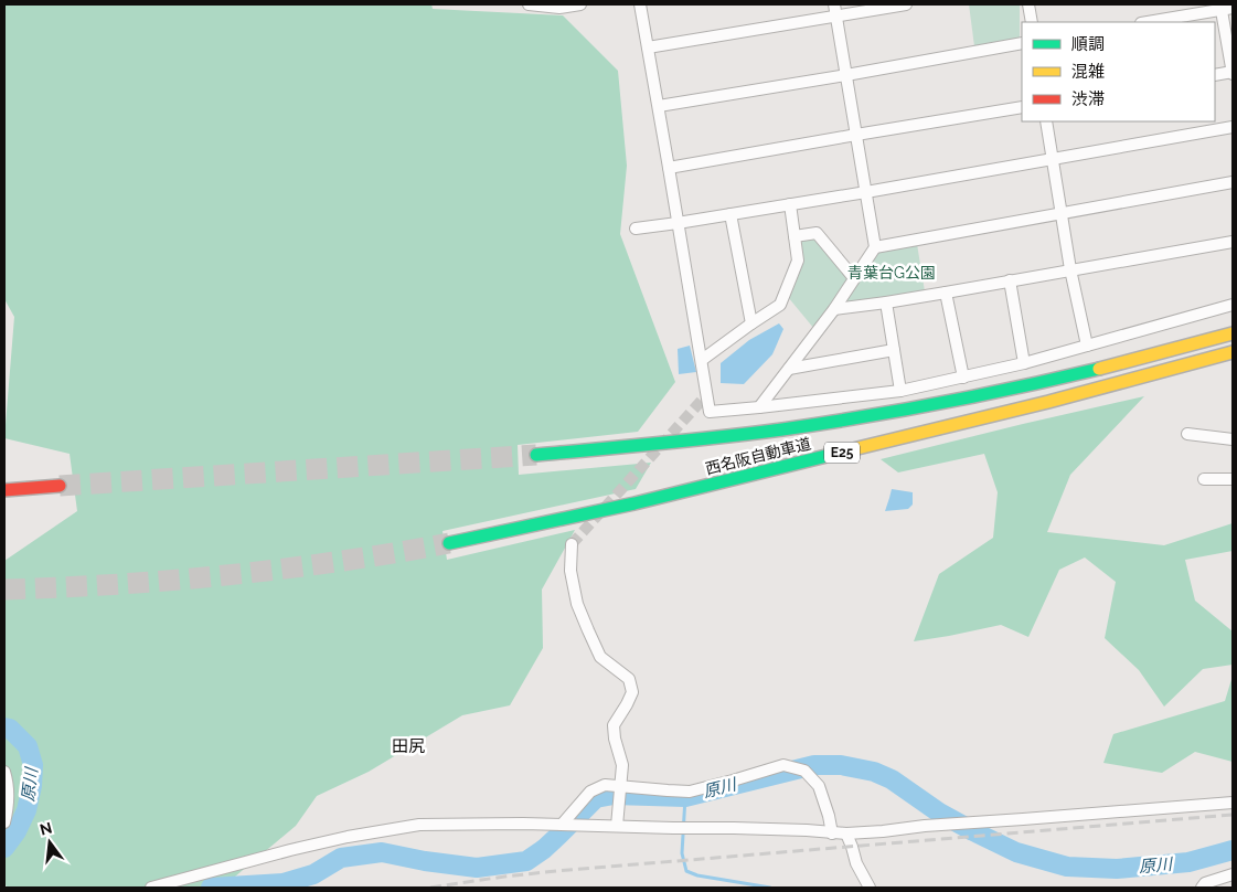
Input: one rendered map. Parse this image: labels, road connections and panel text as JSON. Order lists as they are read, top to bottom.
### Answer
{
  "streets": {
    "highway": ["E25", "西名阪自動車道"]
  },
  "districts": ["田尻"],
  "water": ["原川"],
  "parks": ["青葉台G公園"],
  "legend": ["順調", "混雑", "渋滞"],
  "north": "top"
}
